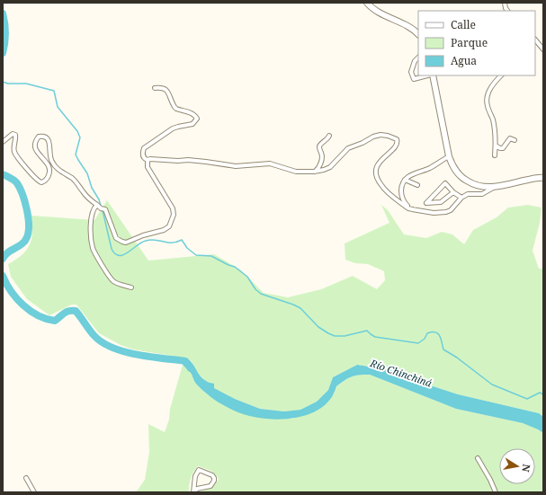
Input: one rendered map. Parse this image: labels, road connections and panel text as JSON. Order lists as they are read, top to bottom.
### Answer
{
  "water": ["Río Chinchiná"],
  "legend": ["Calle", "Parque", "Agua"],
  "north": "right"
}
